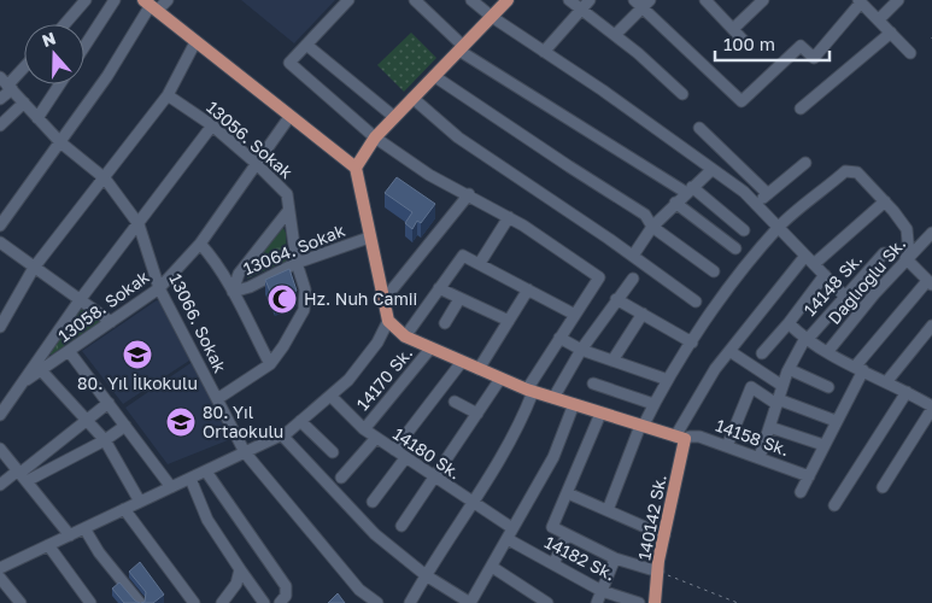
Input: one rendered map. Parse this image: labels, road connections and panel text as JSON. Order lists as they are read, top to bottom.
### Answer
{
  "streets": {
    "main road": ["140142 Sk."],
    "street": [
      "13056. Sokak",
      "13064. Sokak",
      "Dağlıoğlu Sk.",
      "14148 Sk.",
      "13058. Sokak",
      "13066. Sokak",
      "14170 Sk.",
      "14158 Sk.",
      "14180 Sk.",
      "14182 Sk."
    ]
  },
  "crossings": [
    ["13056. Sokak", "13064. Sokak"],
    ["13056. Sokak", "13058. Sokak"],
    ["13056. Sokak", "13066. Sokak"],
    ["14148 Sk.", "14158 Sk."],
    ["13058. Sokak", "13066. Sokak"],
    ["14170 Sk.", "14180 Sk."],
    ["14158 Sk.", "140142 Sk."]
  ],
  "places": {
    "mosque": ["Hz. Nuh Camii"],
    "school or university": ["80. Yıl İlkokulu", "80. Yıl Ortaokulu"]
  },
  "scale_bar": "100 m",
  "north": "top"
}
